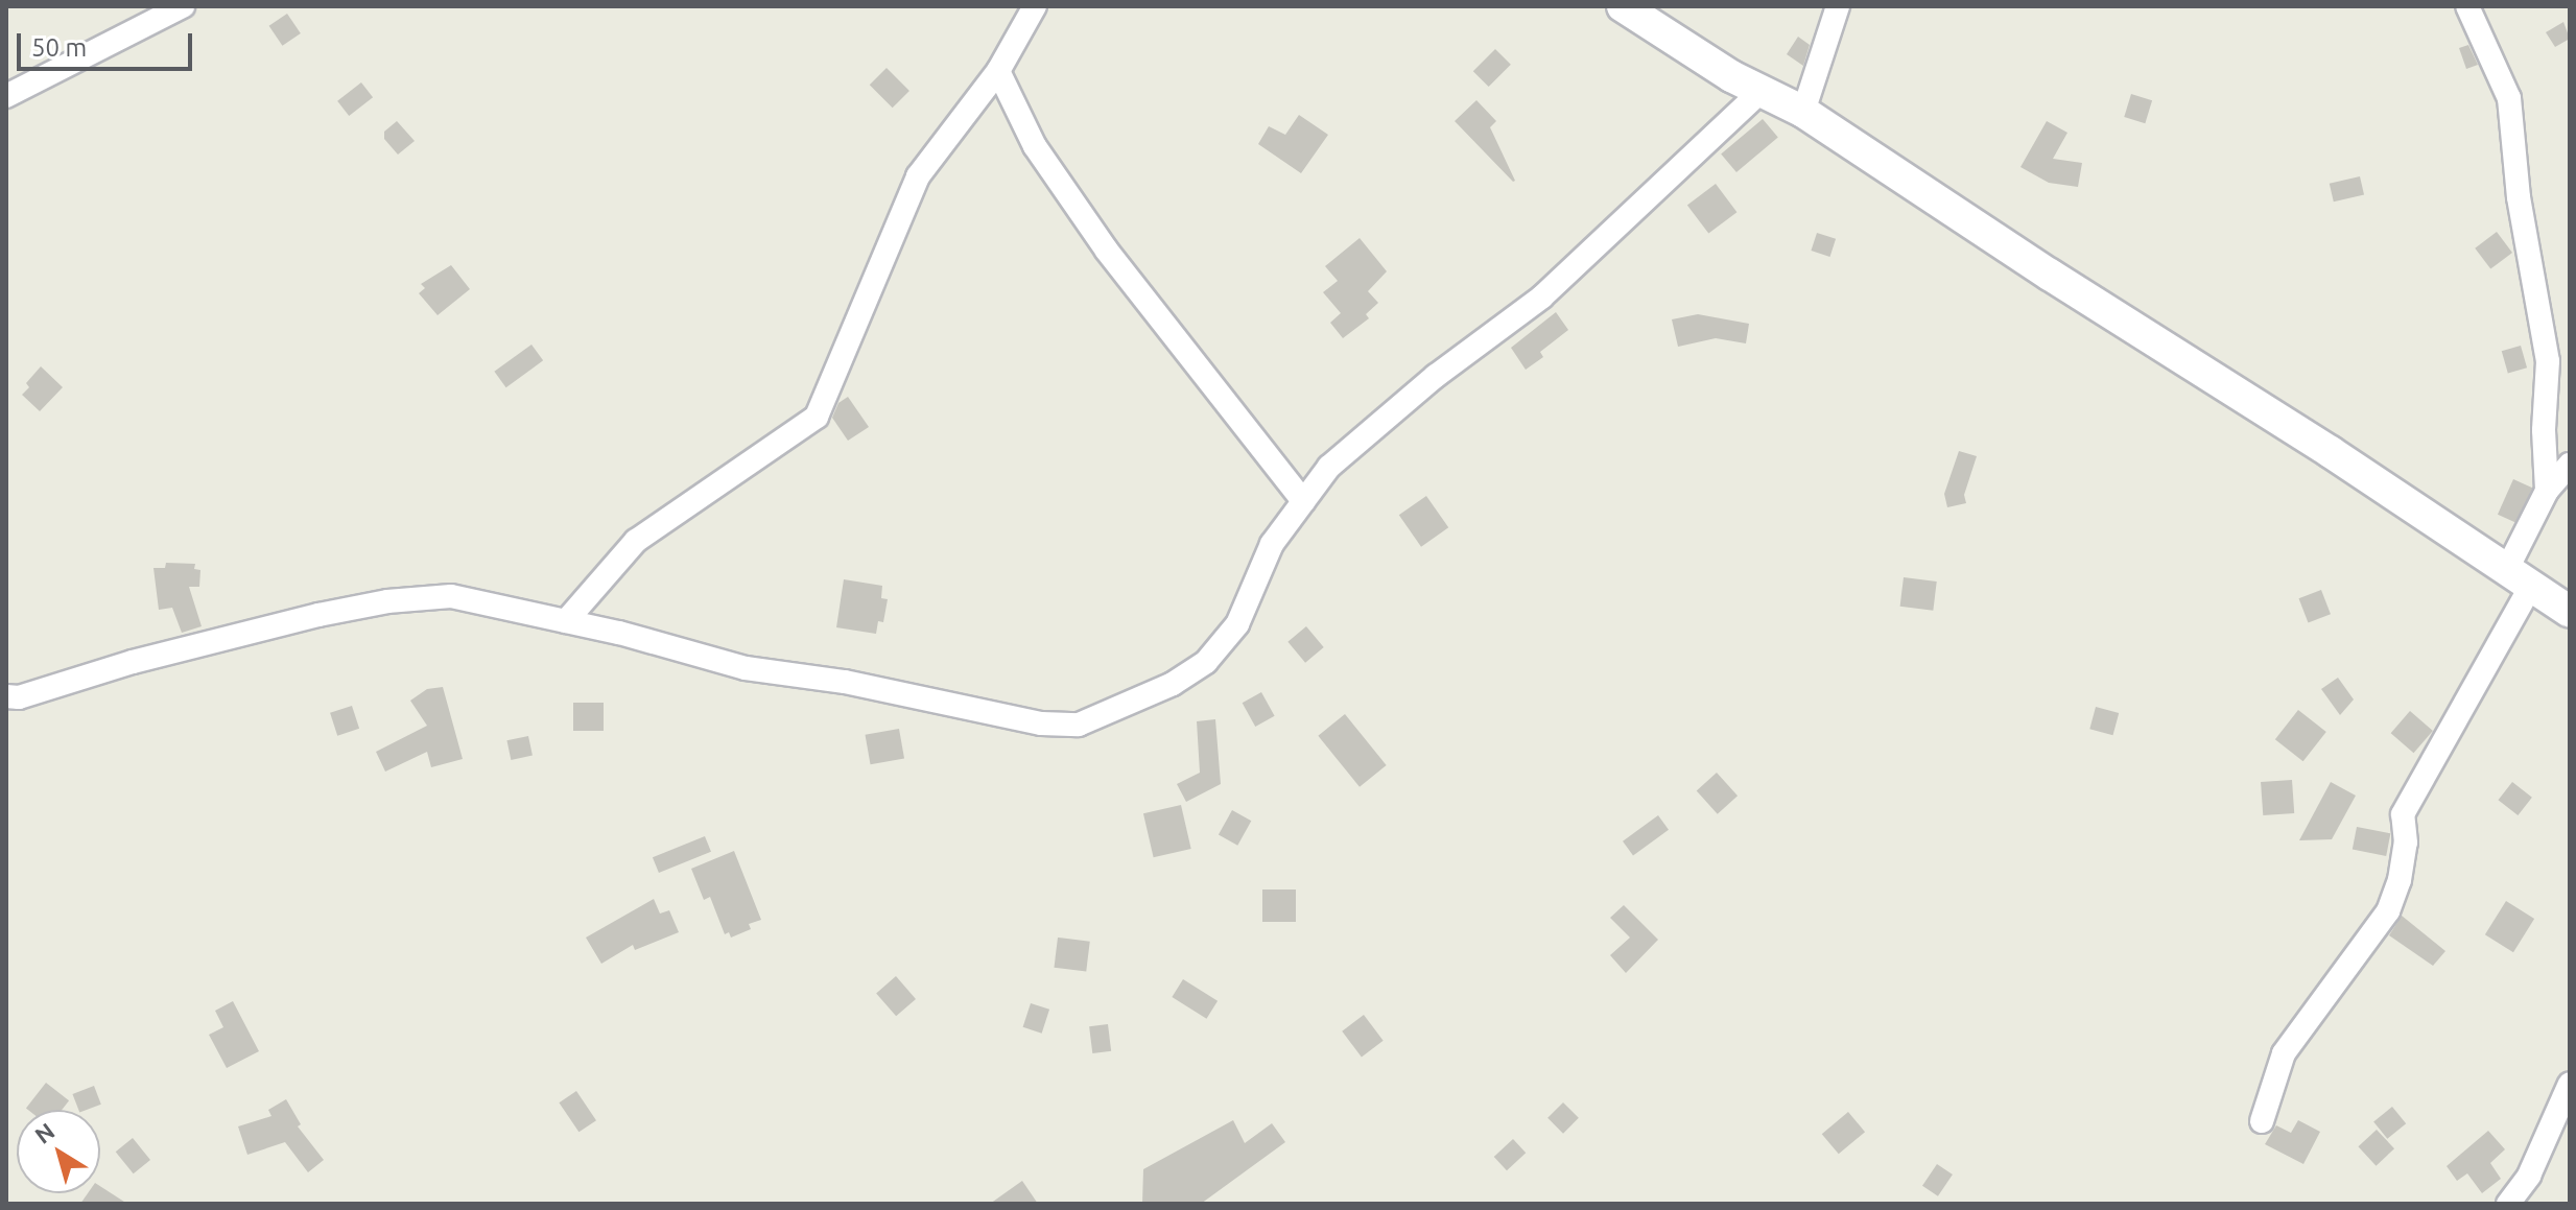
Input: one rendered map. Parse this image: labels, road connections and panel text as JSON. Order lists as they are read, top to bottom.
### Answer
{
  "scale_bar": "50 m",
  "north": "top left"
}
